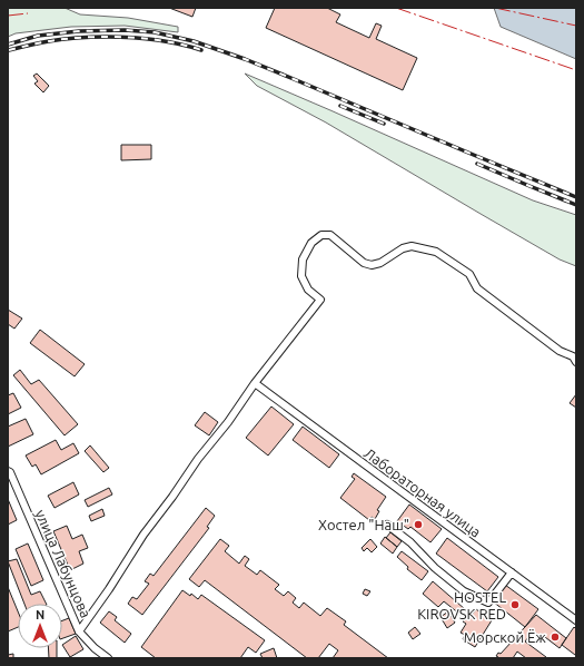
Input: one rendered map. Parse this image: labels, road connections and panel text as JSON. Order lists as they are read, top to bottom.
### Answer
{
  "streets": {
    "street": ["Лабораторная улица", "улица Лабунцова"]
  },
  "places": ["Хостел \"Наш\"", "HOSTEL KIROVSK RED", "Морской Ёж"],
  "north": "top"
}
